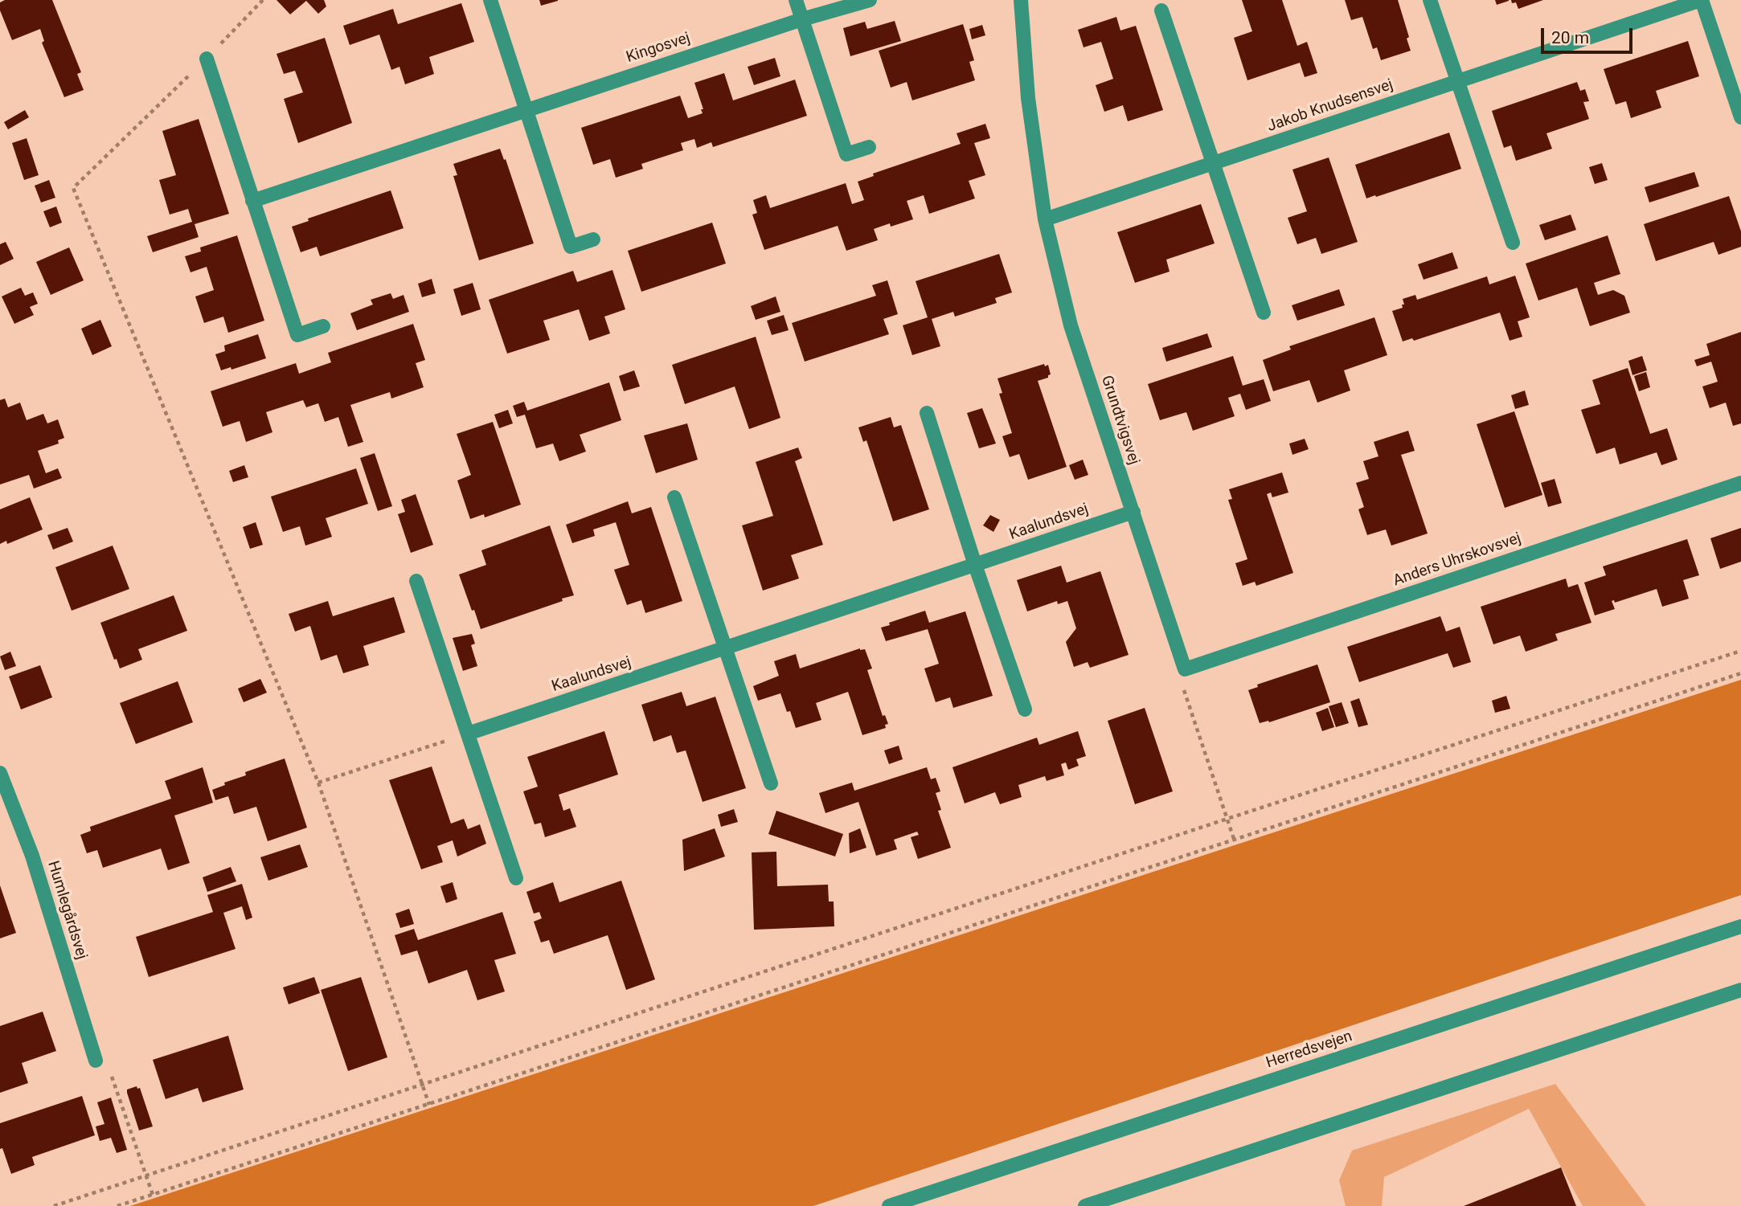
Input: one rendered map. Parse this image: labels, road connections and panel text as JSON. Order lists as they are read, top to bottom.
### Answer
{
  "streets": {
    "street": [
      "Kingosvej",
      "Jakob Knudsensvej",
      "Grundtvigsvej",
      "Kaalundsvej",
      "Anders Uhrskovsvej",
      "Humlegårdsvej",
      "Herredsvejen"
    ]
  },
  "crossings": [
    ["Jakob Knudsensvej", "Grundtvigsvej"],
    ["Grundtvigsvej", "Kaalundsvej"],
    ["Grundtvigsvej", "Anders Uhrskovsvej"]
  ],
  "scale_bar": "20 m"
}
